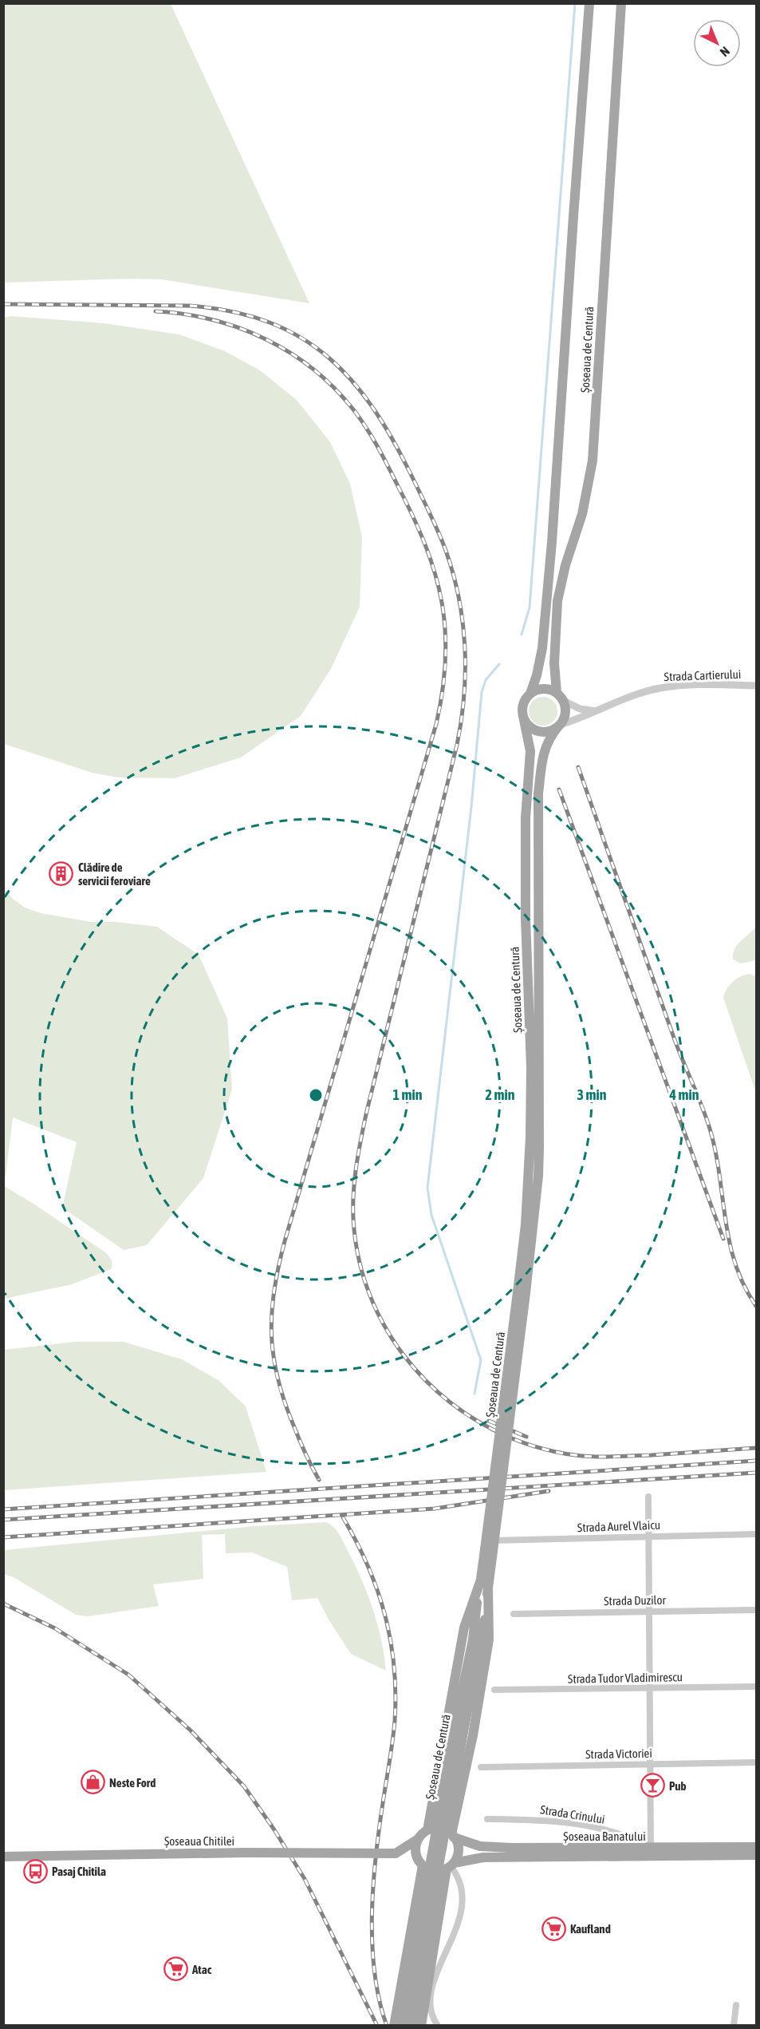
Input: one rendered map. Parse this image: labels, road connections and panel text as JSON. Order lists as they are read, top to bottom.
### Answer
{
  "streets": {
    "main road": ["Șoseaua de Centură", "Șoseaua Banatului", "Șoseaua Chitilei"],
    "street": [
      "Strada Cartierului",
      "Strada Aurel Vlaicu",
      "Strada Duzilor",
      "Strada Tudor Vladimirescu",
      "Strada Victoriei",
      "Strada Crinului"
    ]
  },
  "crossings": [
    ["Șoseaua de Centură", "Strada Cartierului"],
    ["Șoseaua de Centură", "Strada Aurel Vlaicu"],
    ["Strada Crinului", "Șoseaua Banatului"],
    ["Șoseaua Banatului", "Șoseaua Chitilei"]
  ],
  "places": {
    "building": ["Clădire de servicii feroviare"],
    "shop": ["Neste Ford"],
    "bar": ["Pub"],
    "bus stop": ["Pasaj Chitila"],
    "supermarket": ["Kaufland", "Atac"]
  },
  "north": "bottom right",
  "rings": [
    "1 min",
    "2 min",
    "3 min",
    "4 min"
  ]
}
